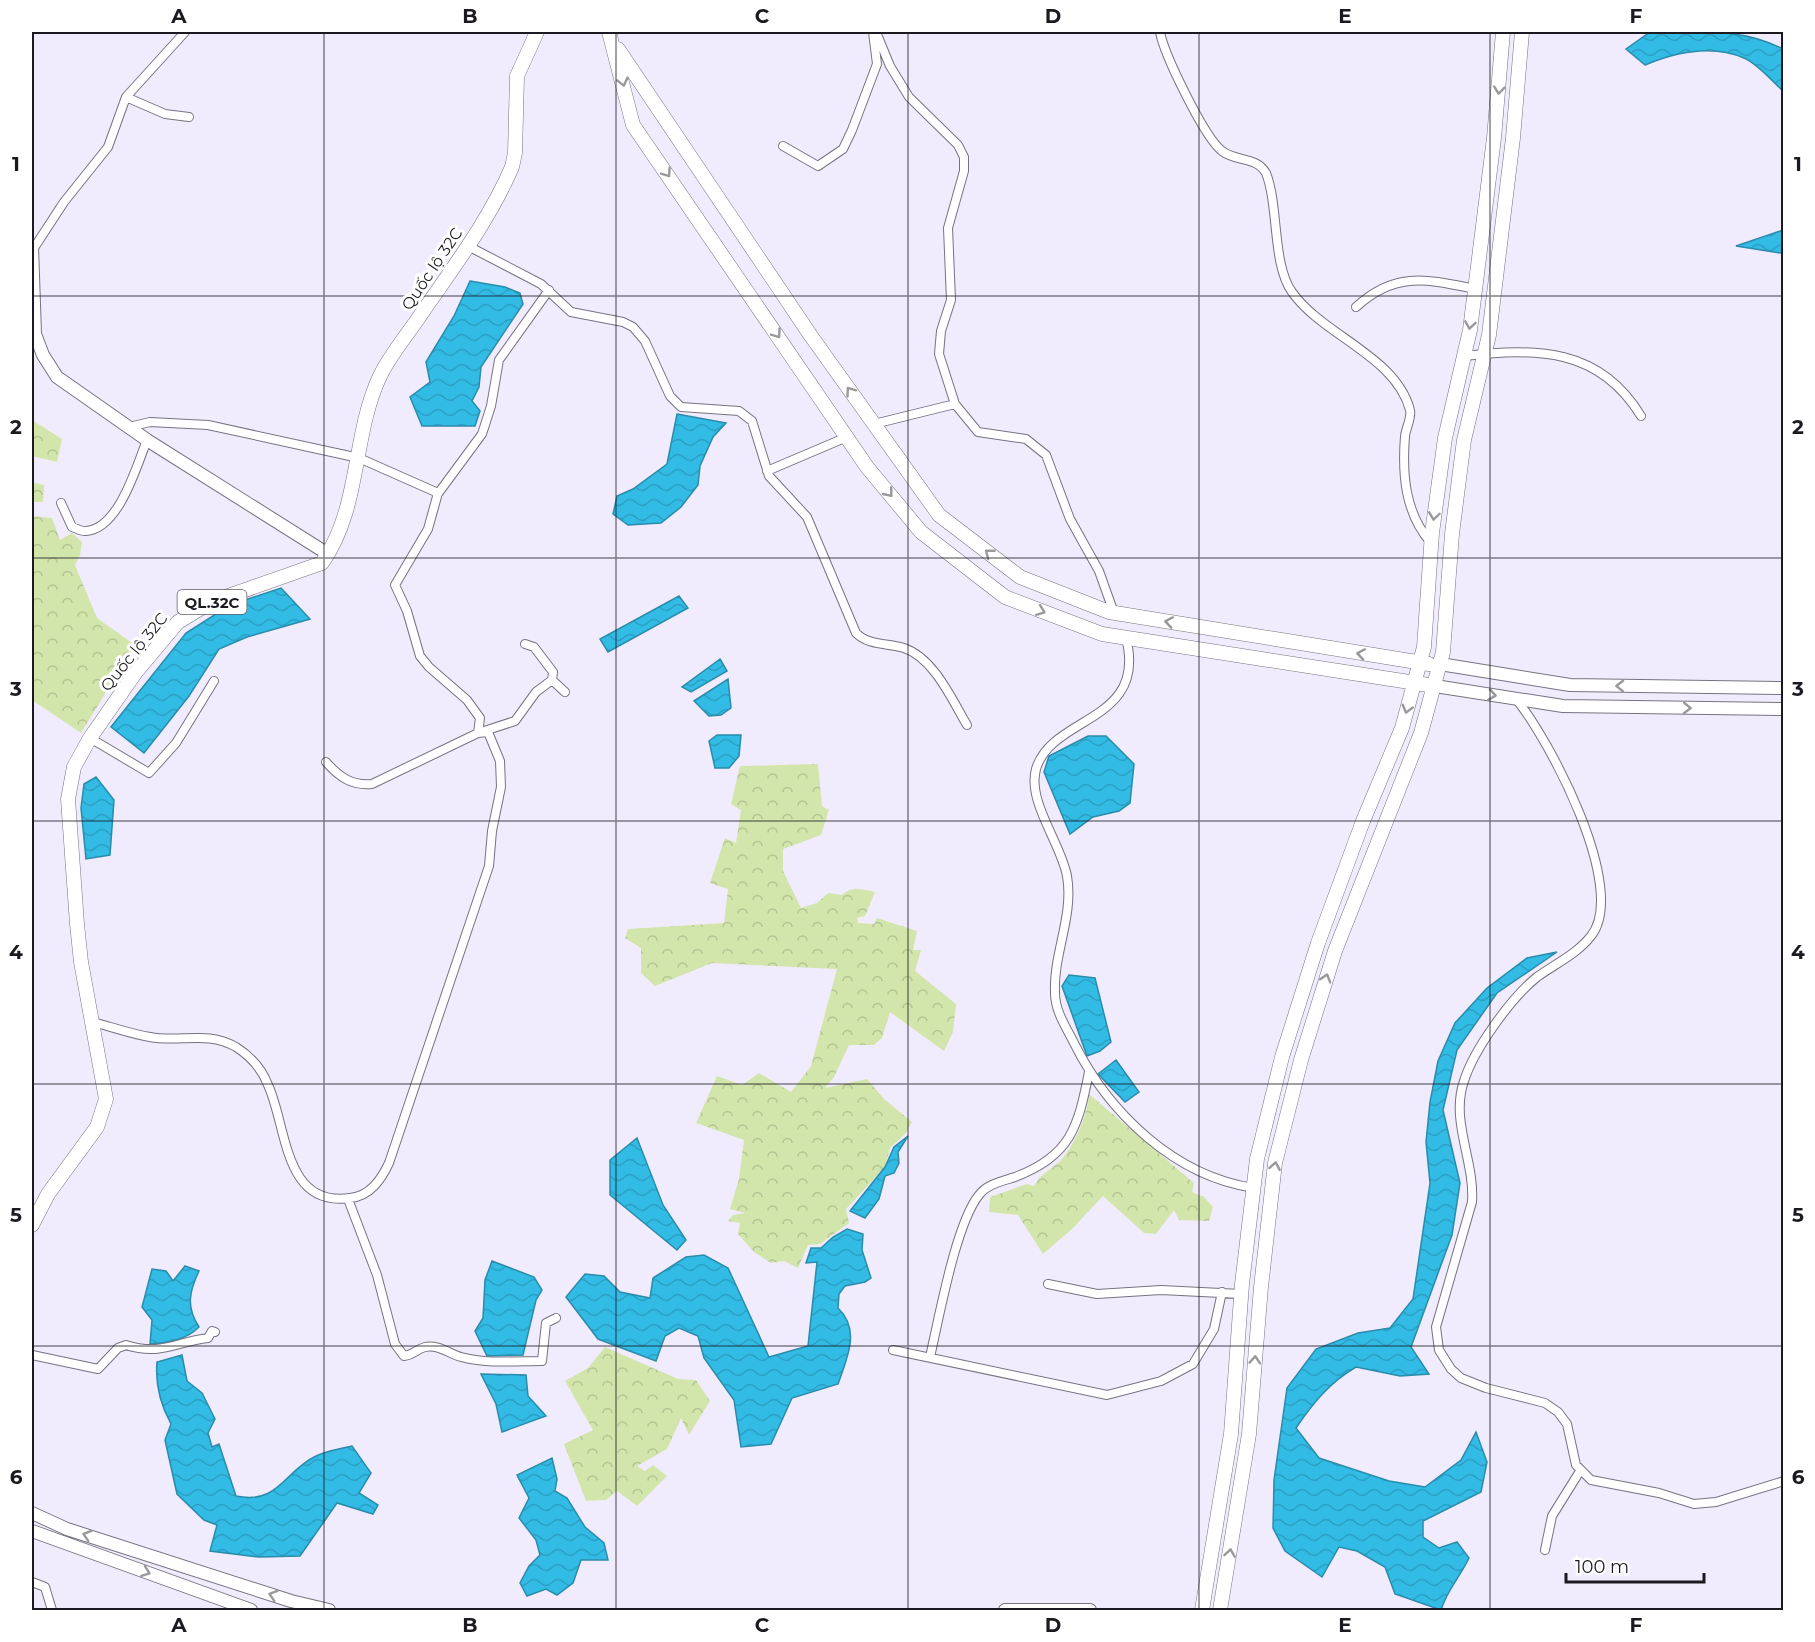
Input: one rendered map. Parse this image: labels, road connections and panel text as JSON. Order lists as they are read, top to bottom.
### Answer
{
  "streets": {
    "main road": ["Quốc lộ 32C", "QL.32C"]
  },
  "scale_bar": "100 m",
  "grid": {
    "columns": [
      "A",
      "B",
      "C",
      "D",
      "E",
      "F"
    ],
    "rows": [
      "1",
      "2",
      "3",
      "4",
      "5",
      "6"
    ]
  }
}
